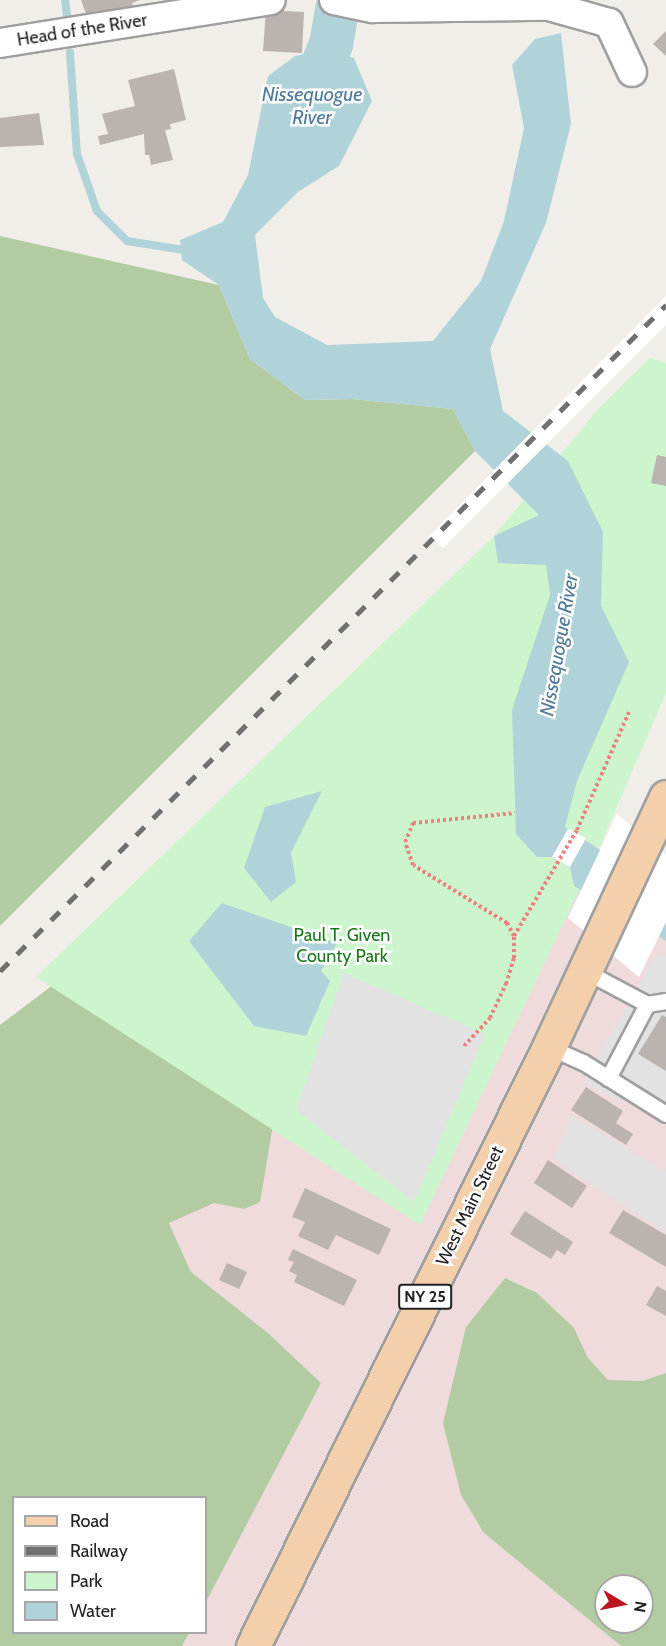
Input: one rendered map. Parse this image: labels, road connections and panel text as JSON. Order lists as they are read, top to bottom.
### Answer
{
  "streets": {
    "main road": ["West Main Street", "NY 25"],
    "street": ["Head of the River"]
  },
  "water": ["Nissequogue River"],
  "parks": ["Paul T. Given County Park"],
  "legend": [
    "Road",
    "Railway",
    "Park",
    "Water"
  ],
  "north": "right"
}
